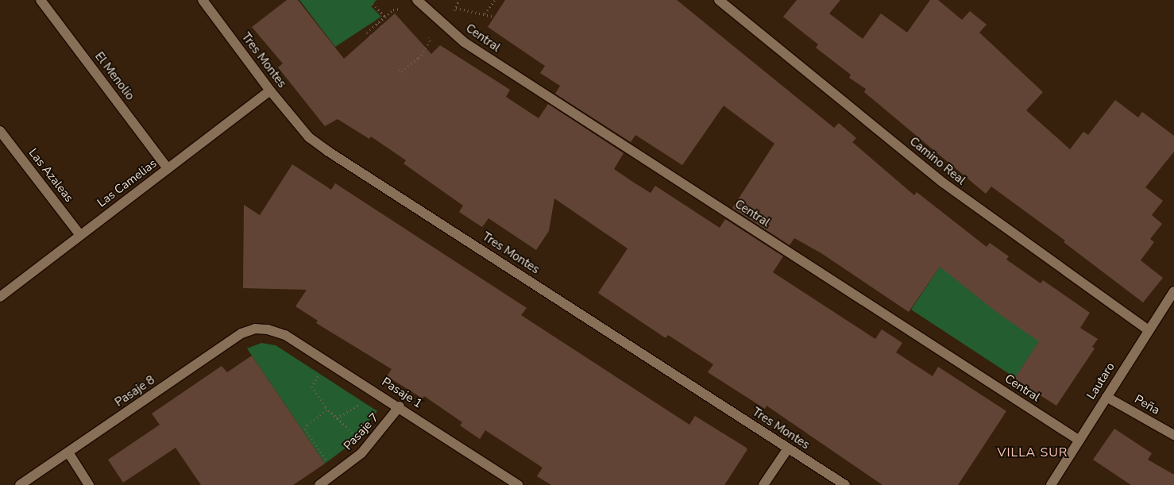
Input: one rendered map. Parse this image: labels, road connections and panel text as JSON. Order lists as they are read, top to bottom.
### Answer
{
  "streets": {
    "street": [
      "Central",
      "Tres Montes",
      "El Menolio",
      "Camino Real",
      "Las Azaleas",
      "Las Camelias",
      "Lautaro",
      "Pasaje 8",
      "Pasaje 1",
      "Peña",
      "Pasaje 7"
    ]
  },
  "crossings": [
    ["Central", "Lautaro"],
    ["Tres Montes", "Las Camelias"],
    ["El Menolio", "Las Camelias"],
    ["Camino Real", "Lautaro"],
    ["Las Azaleas", "Las Camelias"],
    ["Lautaro", "Peña"],
    ["Pasaje 8", "Pasaje 1"],
    ["Pasaje 1", "Pasaje 7"]
  ],
  "districts": ["VILLA SUR"]
}
